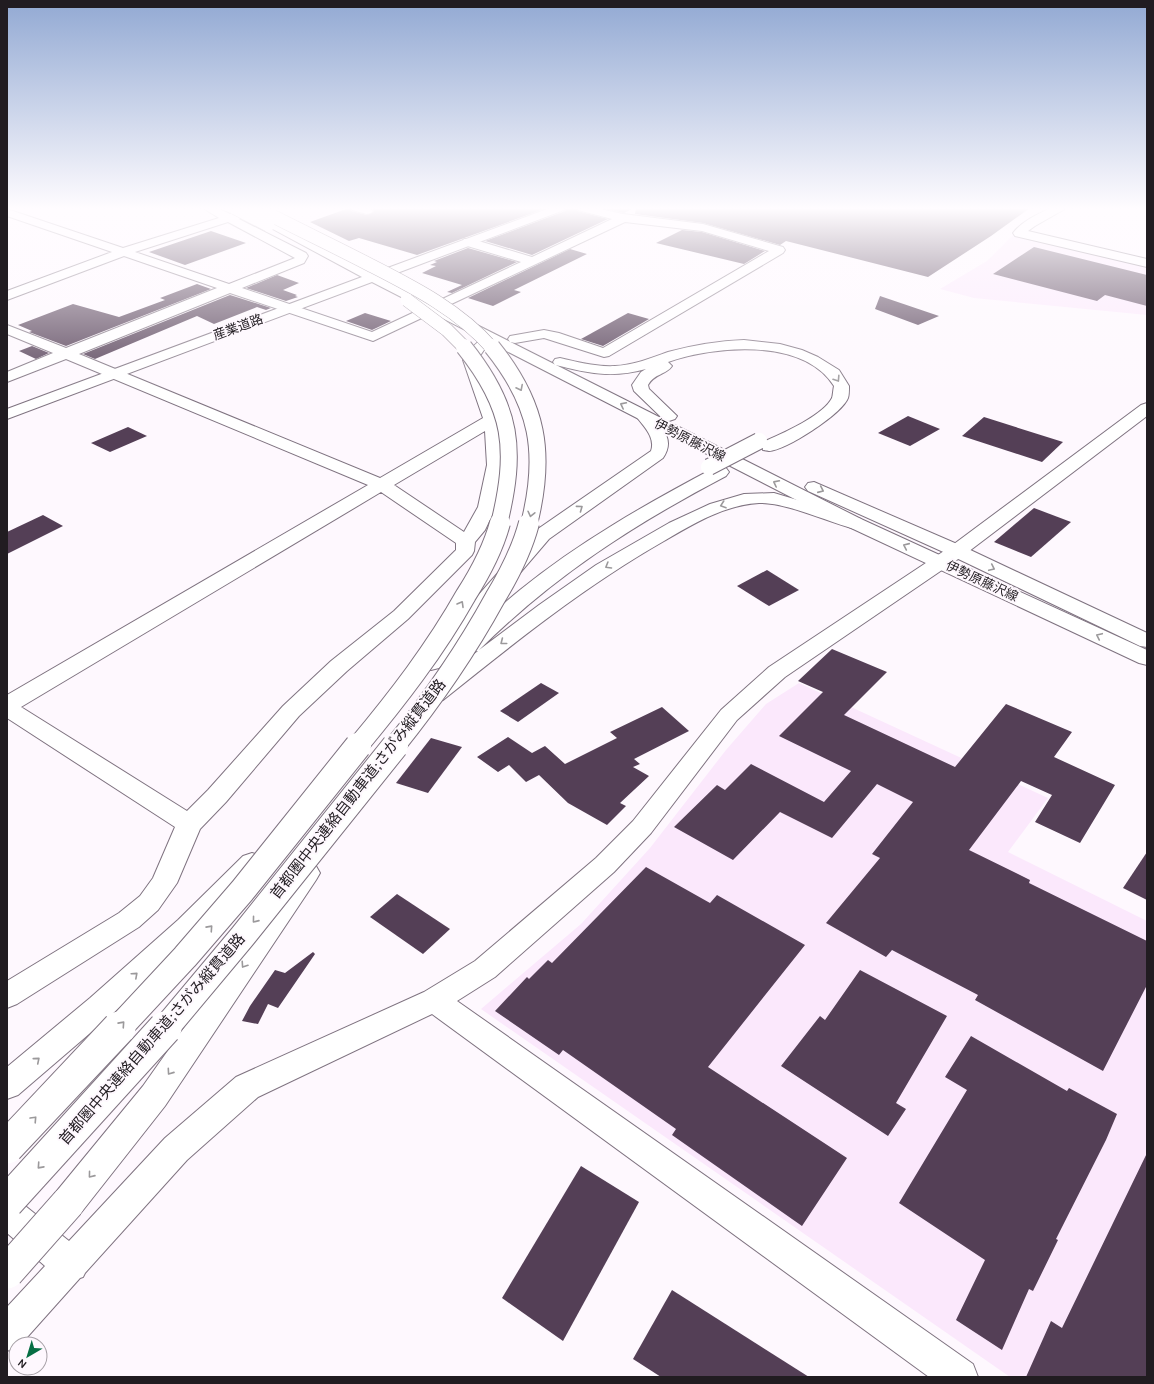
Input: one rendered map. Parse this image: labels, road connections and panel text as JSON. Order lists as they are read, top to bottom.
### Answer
{
  "streets": {
    "main road": ["産業道路", "伊勢原藤沢線", "首都圏中央連絡自動車道;さがみ縦貫道路"]
  },
  "crossings": [
    ["産業道路", "伊勢原藤沢線"]
  ],
  "north": "bottom left"
}
